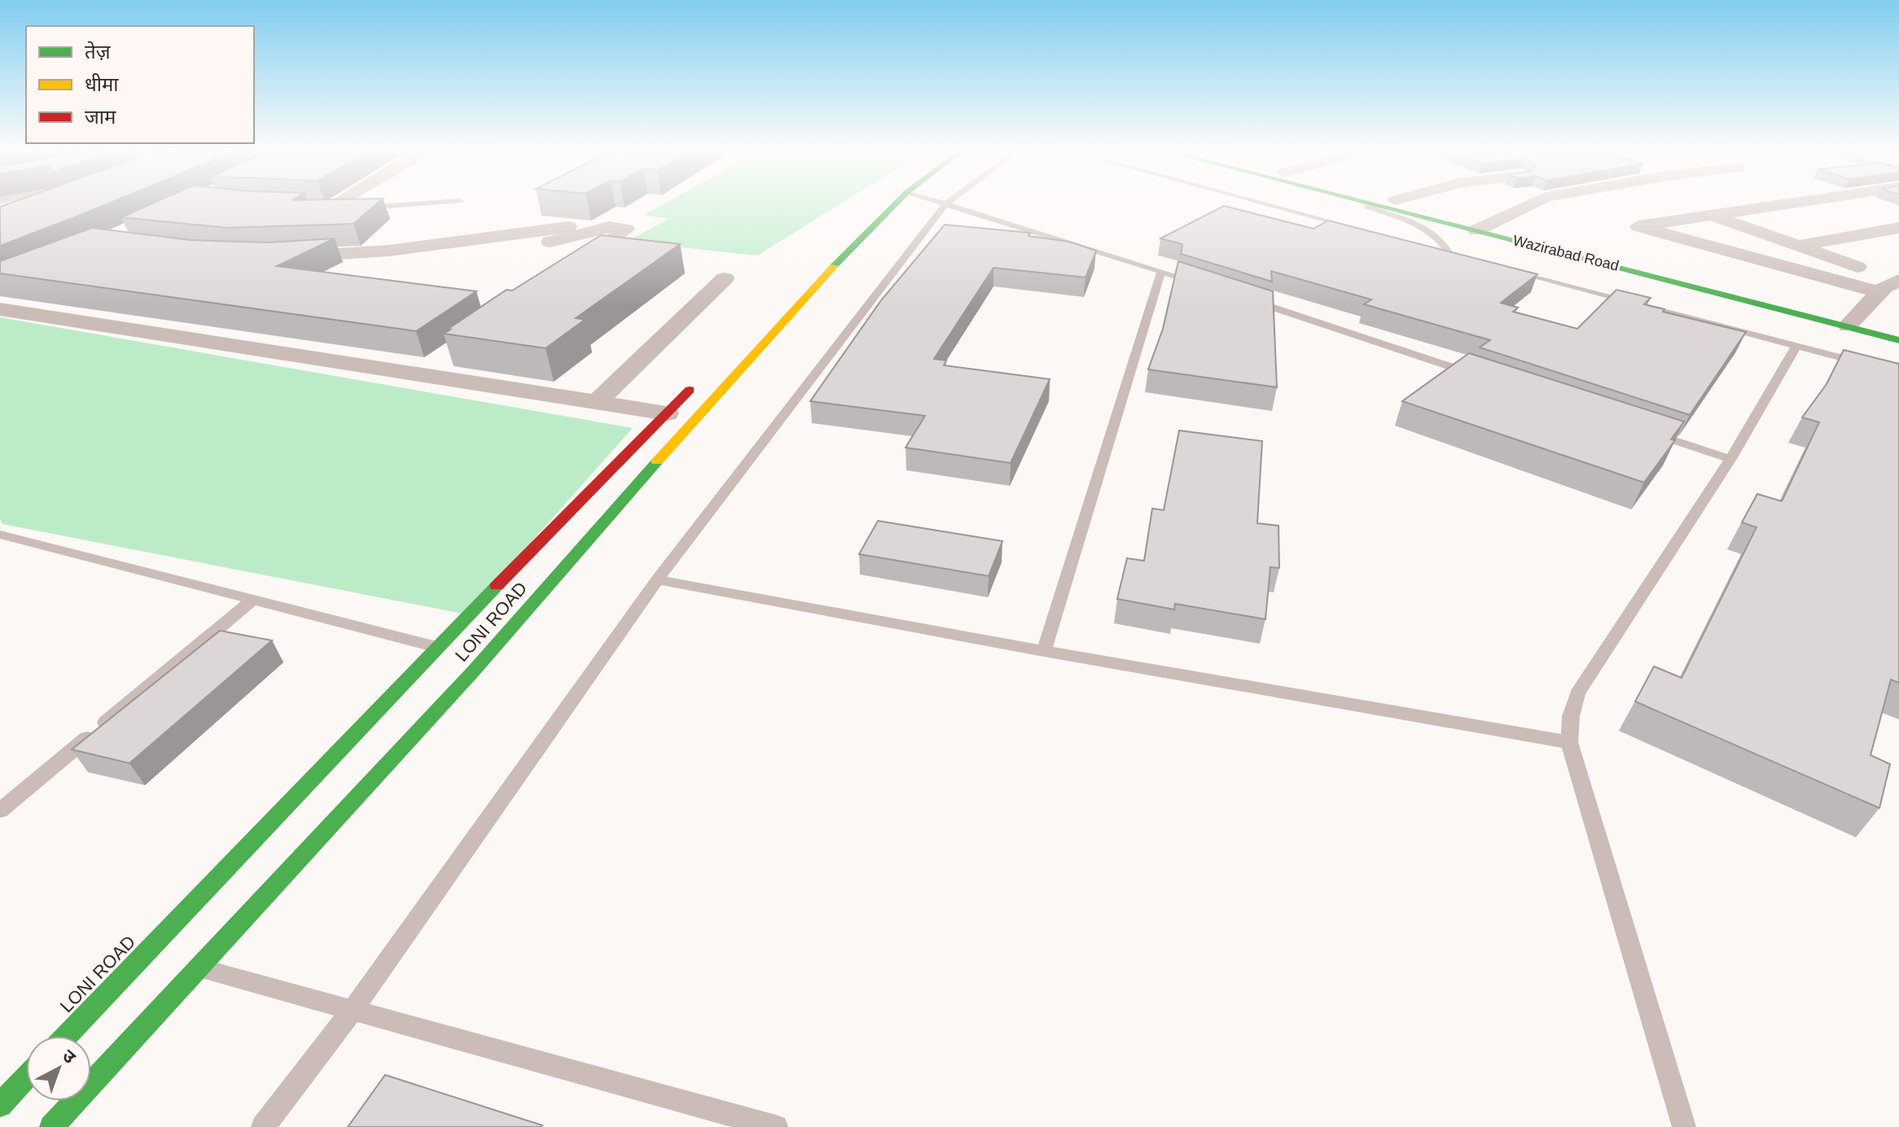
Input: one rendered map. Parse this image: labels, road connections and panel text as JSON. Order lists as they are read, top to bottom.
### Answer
{
  "streets": {
    "main road": ["Wazirabad Road", "LONI ROAD"]
  },
  "legend": ["तेज़", "धीमा", "जाम"],
  "north": "top right"
}
